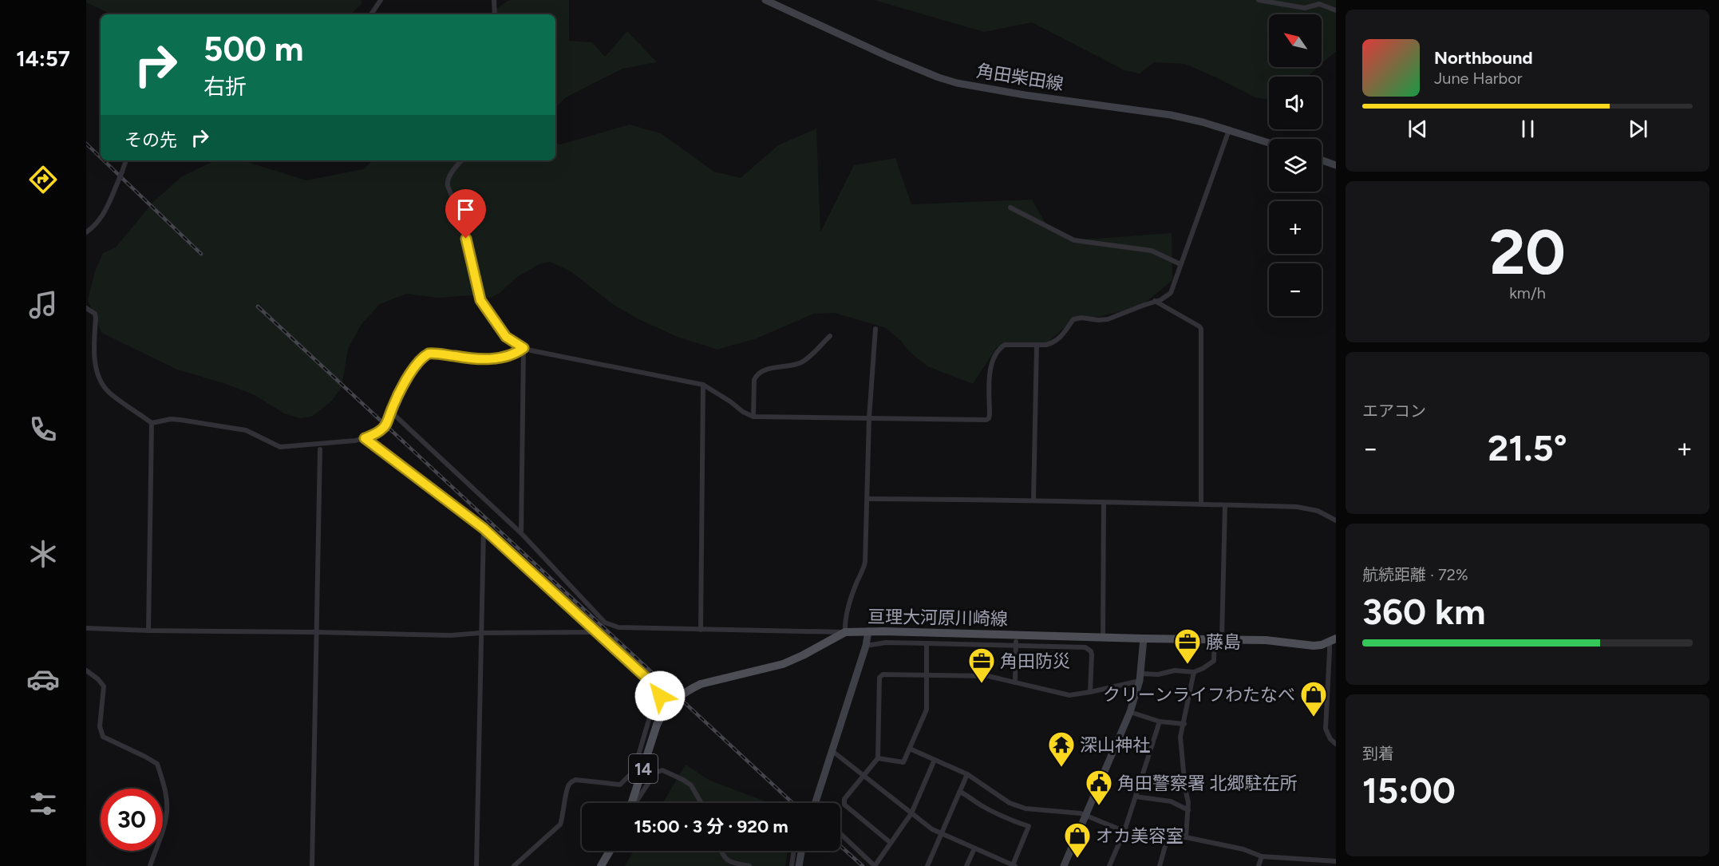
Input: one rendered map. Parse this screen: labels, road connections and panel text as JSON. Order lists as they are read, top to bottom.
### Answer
{
  "streets": {
    "main road": ["角田柴田線", "亘理大河原川崎線", "14"]
  },
  "places": {
    "office": ["藤島", "角田防災"],
    "shop": ["クリーンライフわたなべ", "オカ美容室"],
    "temple": ["深山神社"],
    "public building": ["角田警察署 北郷駐在所"]
  },
  "north": "top left",
  "page": {
    "tabs": "14:57",
    "map_buttons": ["+", "−"],
    "turn": ["500 m", "右折"],
    "song": ["Northbound", "June Harbor"],
    "then": "その先",
    "tile": [
      ["20", "km/h"],
      "エアコン",
      ["航続距離 · 72%", "360 km"],
      ["到着", "15:00"]
    ],
    "heat": ["−", "21.5°", "+"],
    "limit": "30",
    "trip": "15:00 · 3 分 · 920 m"
  }
}
